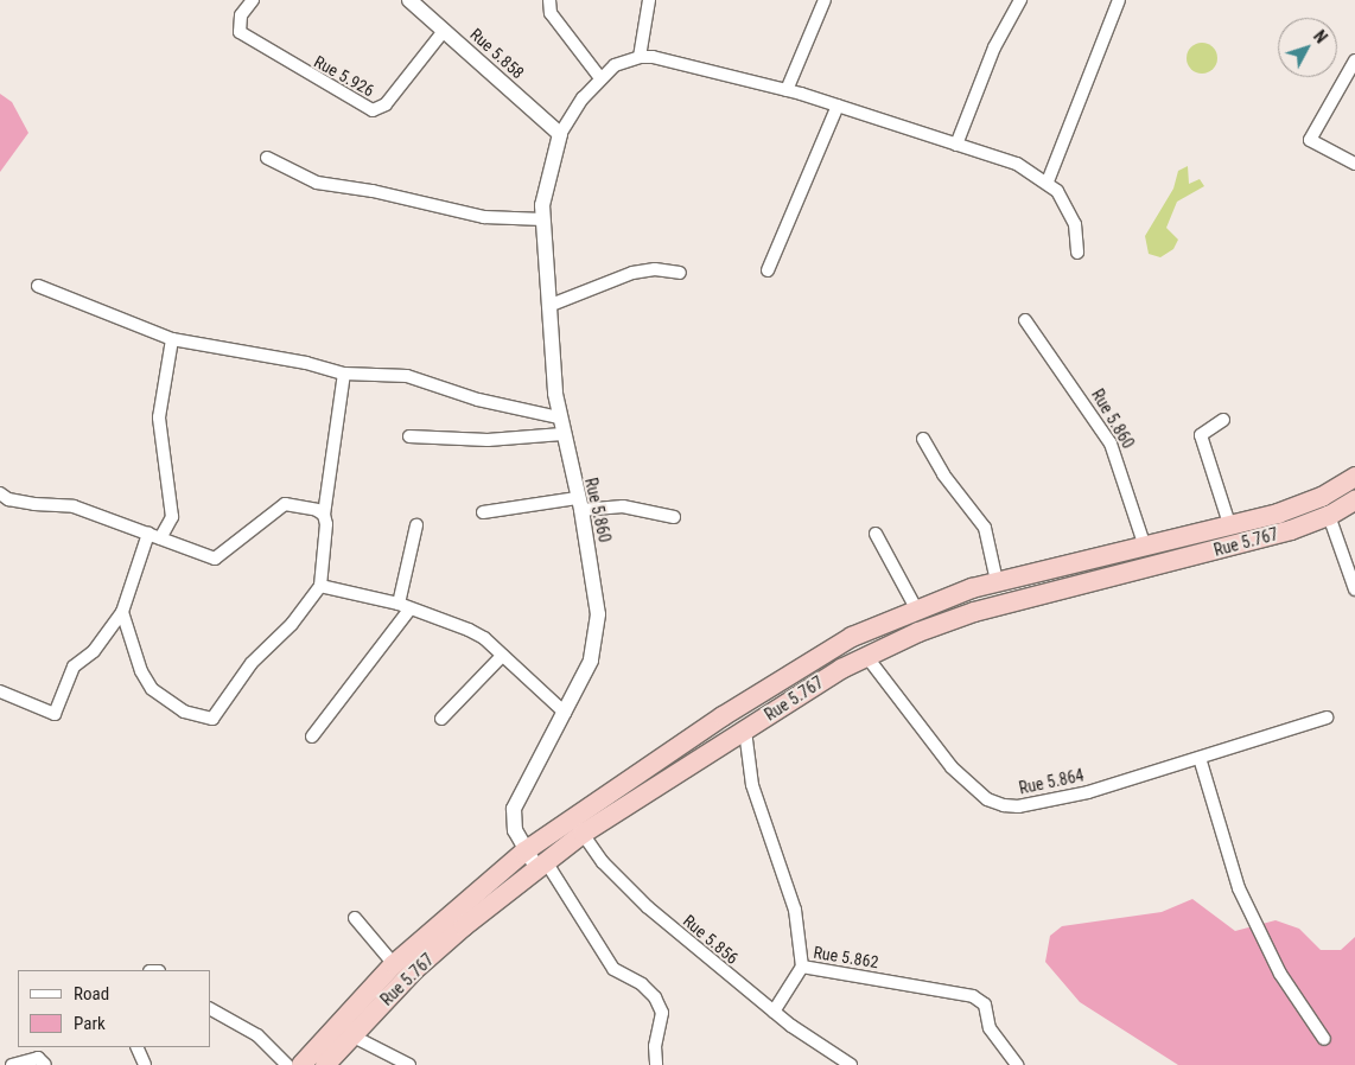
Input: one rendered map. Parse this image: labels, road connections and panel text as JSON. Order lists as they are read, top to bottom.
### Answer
{
  "streets": {
    "highway": ["Rue 5.767"],
    "street": [
      "Rue 5.858",
      "Rue 5.926",
      "Rue 5.860",
      "Rue 5.864",
      "Rue 5.856",
      "Rue 5.862"
    ]
  },
  "crossings": [
    ["Rue 5.858", "Rue 5.926"],
    ["Rue 5.858", "Rue 5.860"],
    ["Rue 5.860", "Rue 5.767"],
    ["Rue 5.767", "Rue 5.864"],
    ["Rue 5.767", "Rue 5.856"],
    ["Rue 5.767", "Rue 5.862"]
  ],
  "legend": ["Road", "Park"],
  "north": "top right"
}
